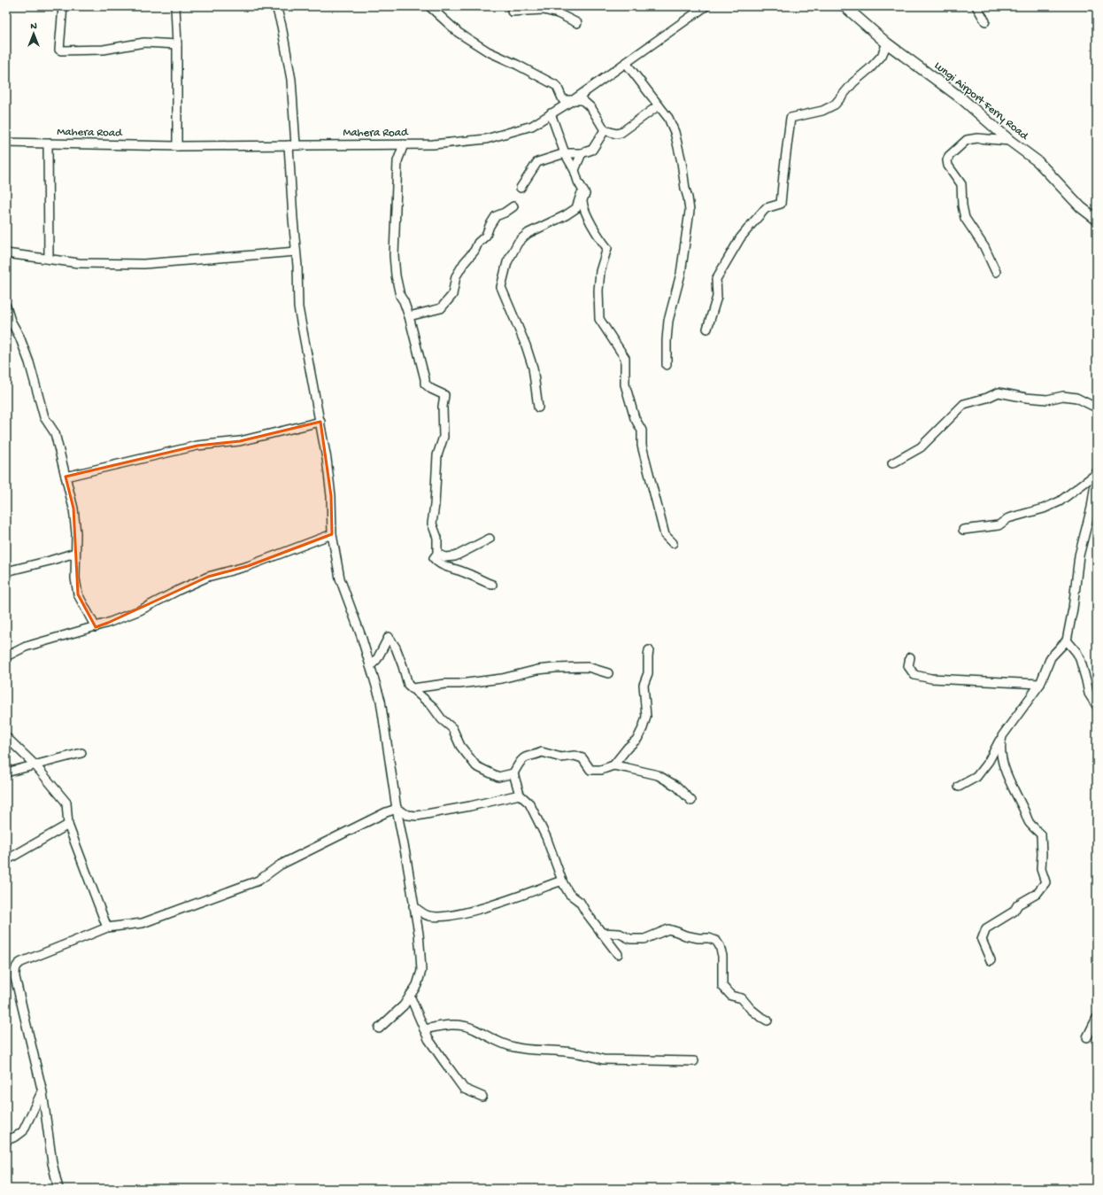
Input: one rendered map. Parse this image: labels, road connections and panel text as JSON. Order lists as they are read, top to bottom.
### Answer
{
  "streets": {
    "main road": ["Lungi Airport Ferry Road"],
    "street": ["Mahera Road"]
  },
  "north": "top"
}
